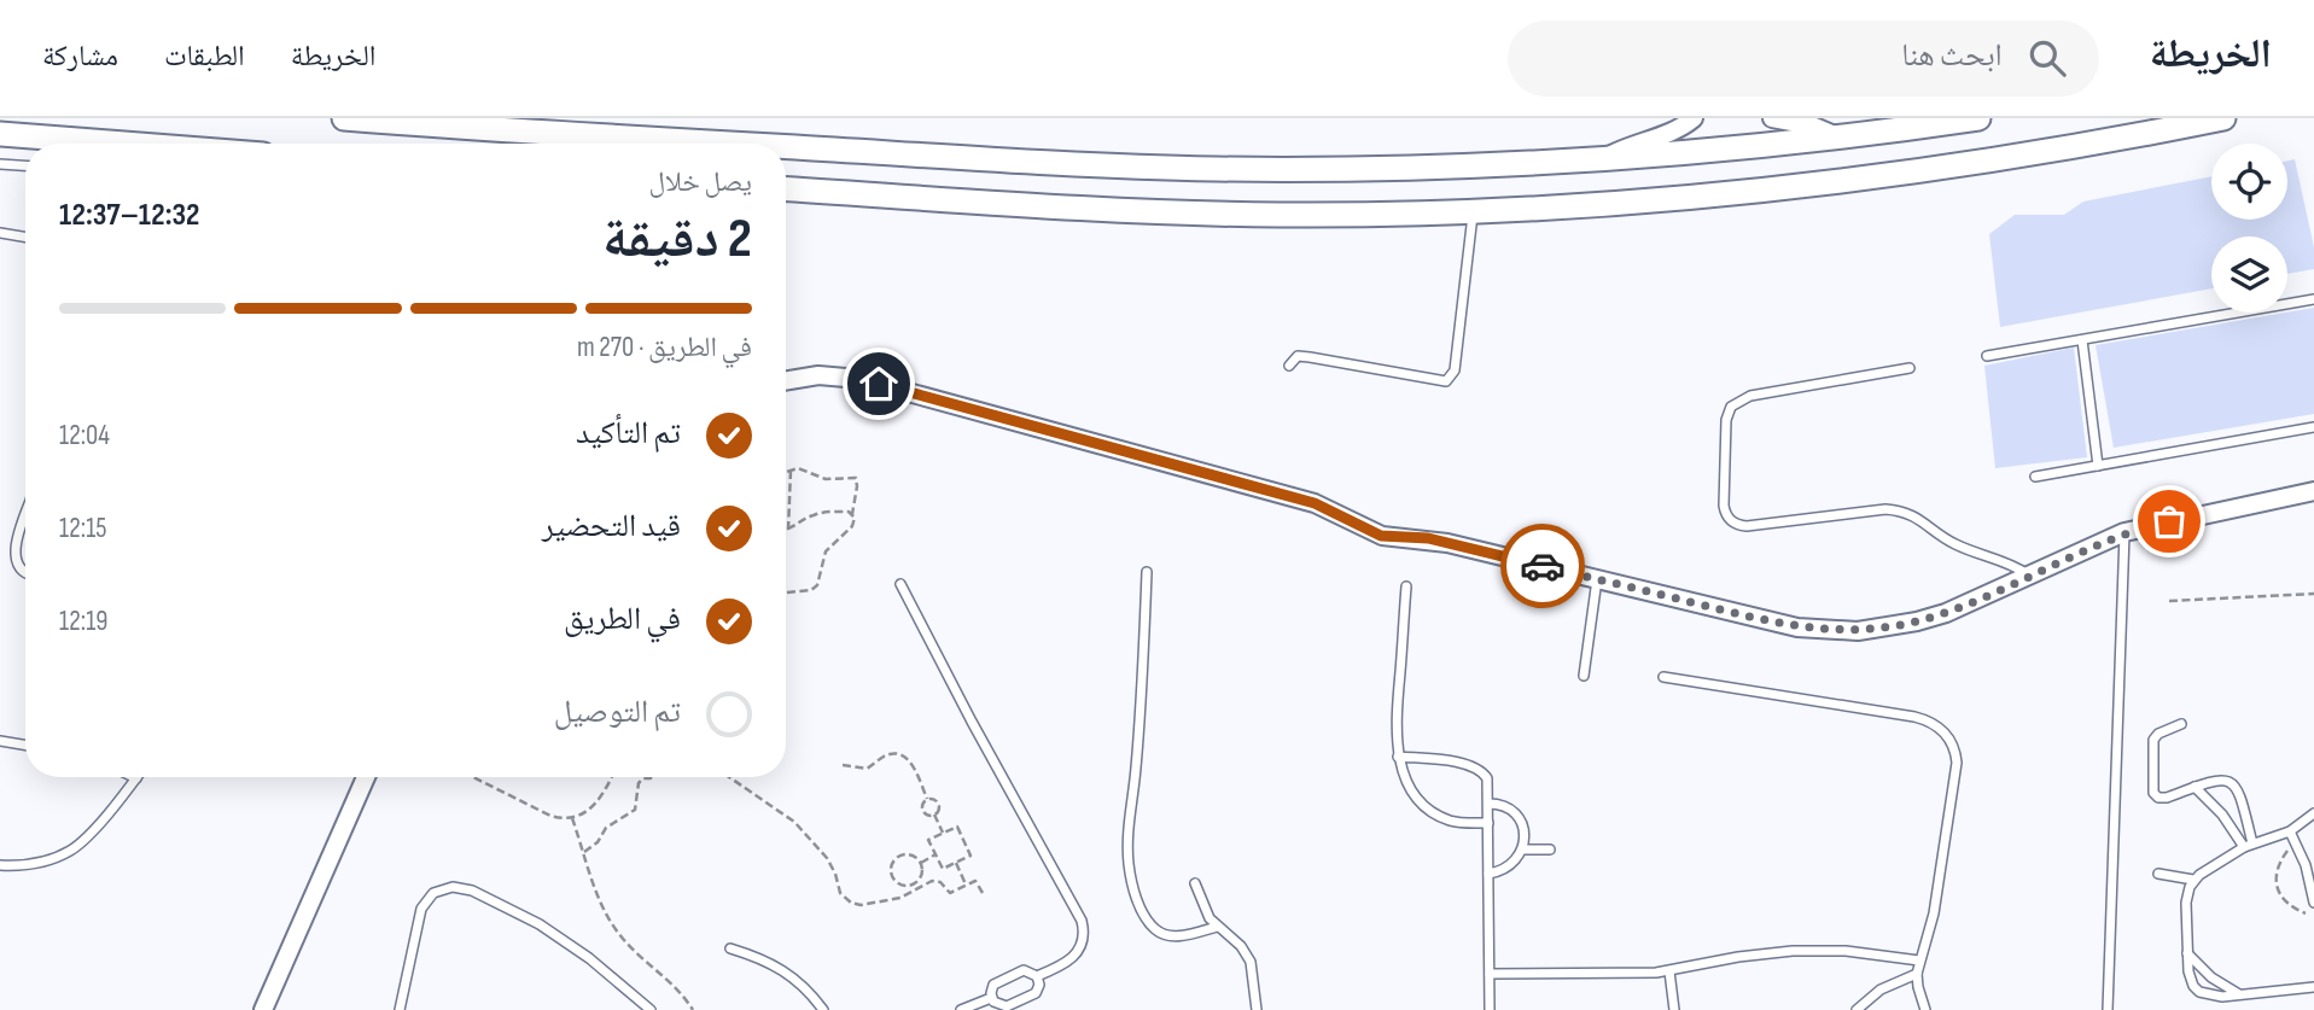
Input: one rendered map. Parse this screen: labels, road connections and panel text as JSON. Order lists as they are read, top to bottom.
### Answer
{
  "page": {
    "header": "الخريطة",
    "search": "ابحث هنا",
    "nav": ["الخريطة", "الطبقات", "مشاركة"],
    "heading": ["2 دقيقة", "يصل خلال", "12:32–12:37"],
    "bar": "في الطريق · 270 m",
    "list": [
      ["تم التأكيد", "12:04"],
      ["قيد التحضير", "12:15"],
      ["في الطريق", "12:19"],
      "تم التوصيل"
    ]
  }
}
